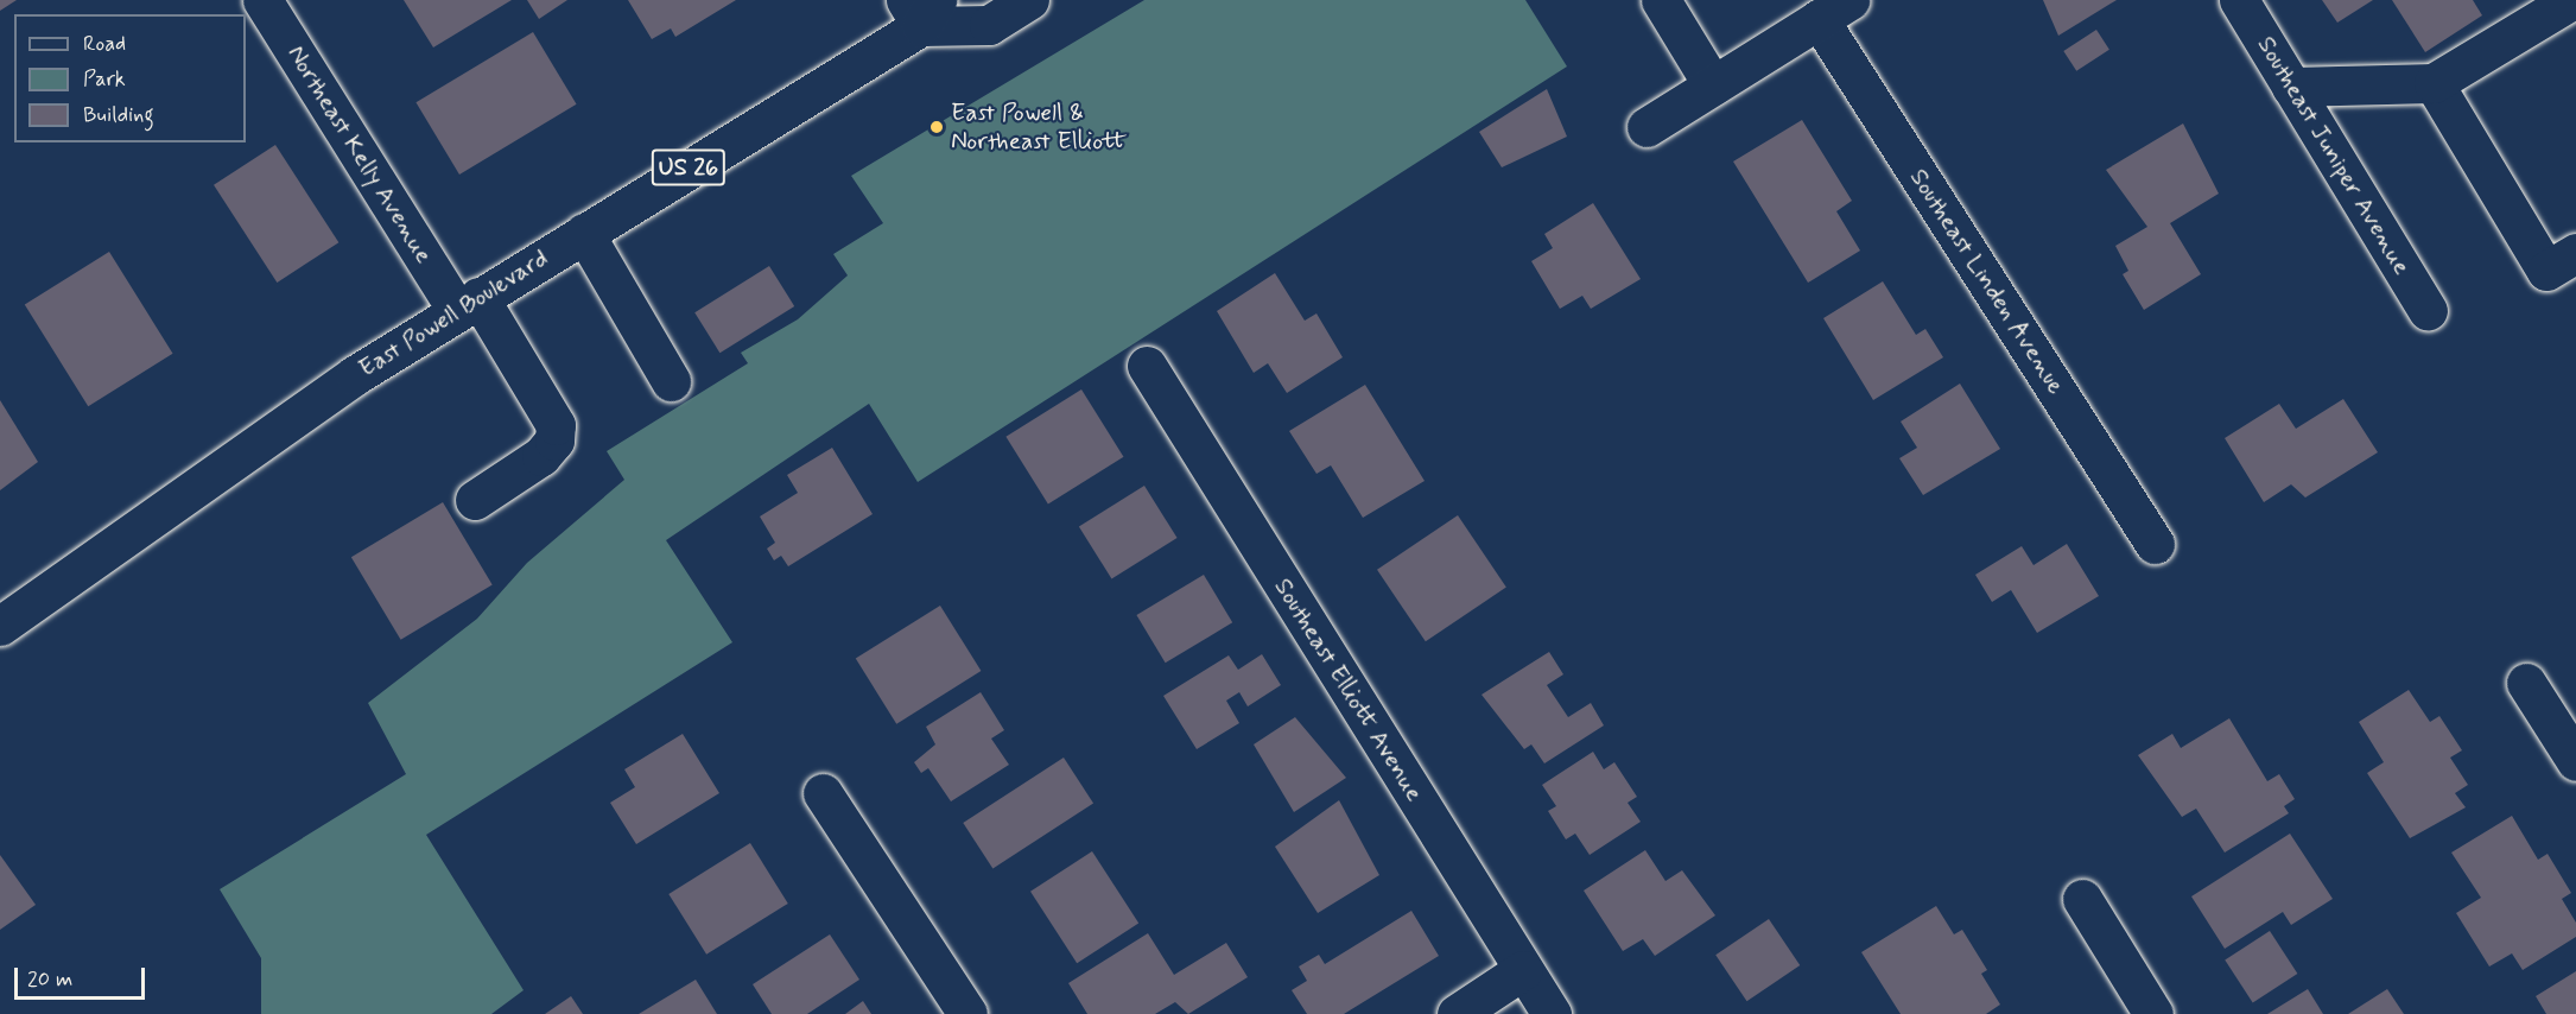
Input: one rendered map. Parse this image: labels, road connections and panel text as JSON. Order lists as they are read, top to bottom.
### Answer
{
  "streets": {
    "street": [
      "Northeast Kelly Avenue",
      "Southeast Juniper Avenue",
      "US 26",
      "Southeast Linden Avenue",
      "East Powell Boulevard",
      "Southeast Elliott Avenue"
    ]
  },
  "crossings": [
    ["Northeast Kelly Avenue", "East Powell Boulevard"]
  ],
  "places": ["East Powell & Northeast Elliott"],
  "legend": ["Road", "Park", "Building"],
  "scale_bar": "20 m"
}
